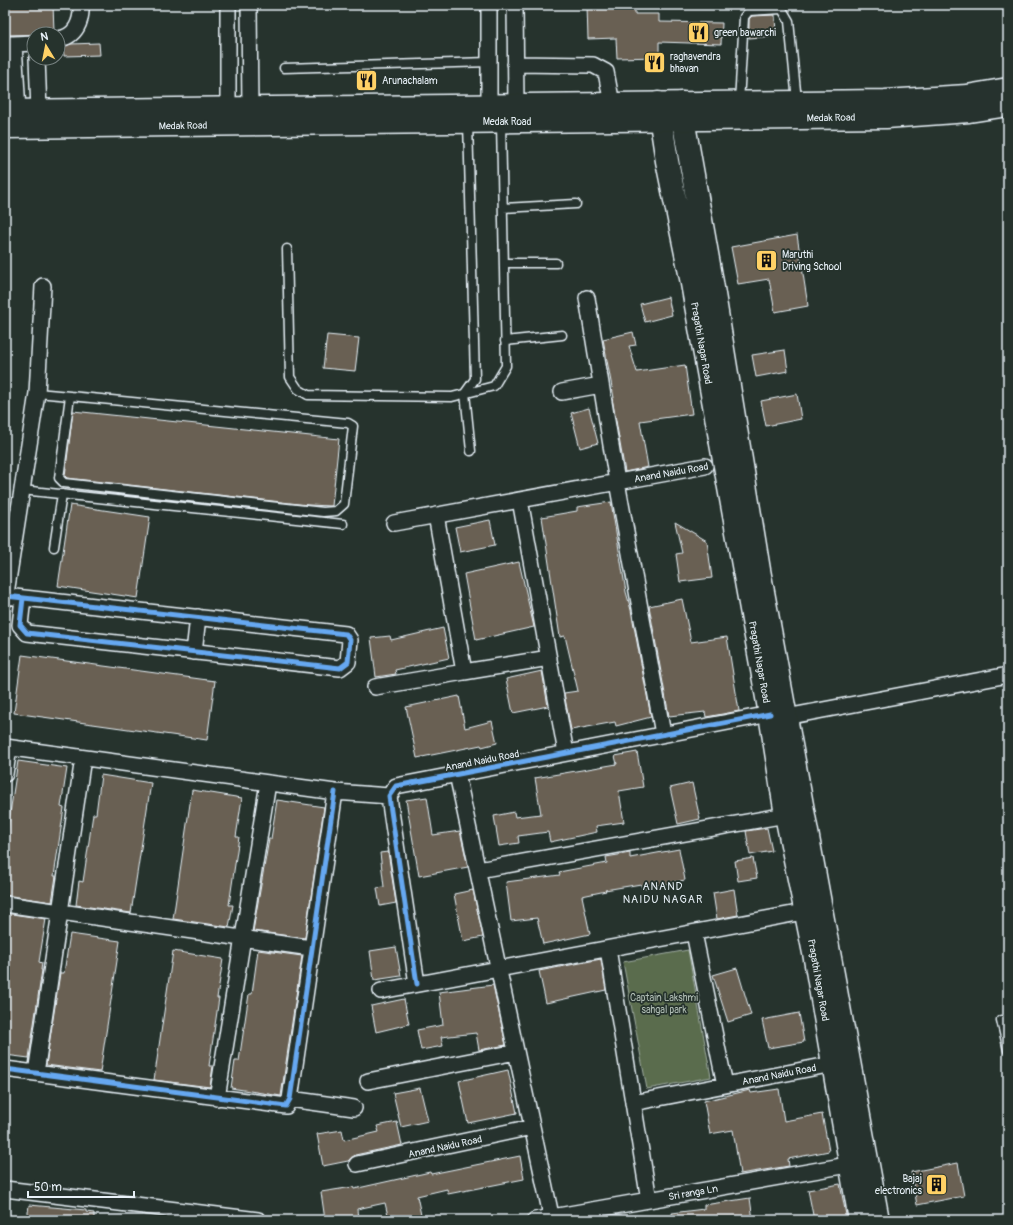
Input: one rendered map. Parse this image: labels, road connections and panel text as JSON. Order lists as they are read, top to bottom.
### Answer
{
  "streets": {
    "main road": ["Medak Road", "Pragathi Nagar Road"],
    "street": ["Anand Naidu Road", "Sri ranga Ln"]
  },
  "crossings": [
    ["Medak Road", "Pragathi Nagar Road"],
    ["Pragathi Nagar Road", "Anand Naidu Road"],
    ["Pragathi Nagar Road", "Sri ranga Ln"]
  ],
  "districts": ["ANAND NAIDU NAGAR"],
  "parks": ["Captain Lakshmi sahgal park"],
  "places": {
    "restaurant": ["green bawarchi", "raghavendra bhavan", "Arunachalam"],
    "building": ["Maruthi Driving School", "Bajaj electronics"]
  },
  "scale_bar": "50 m",
  "north": "top"
}
